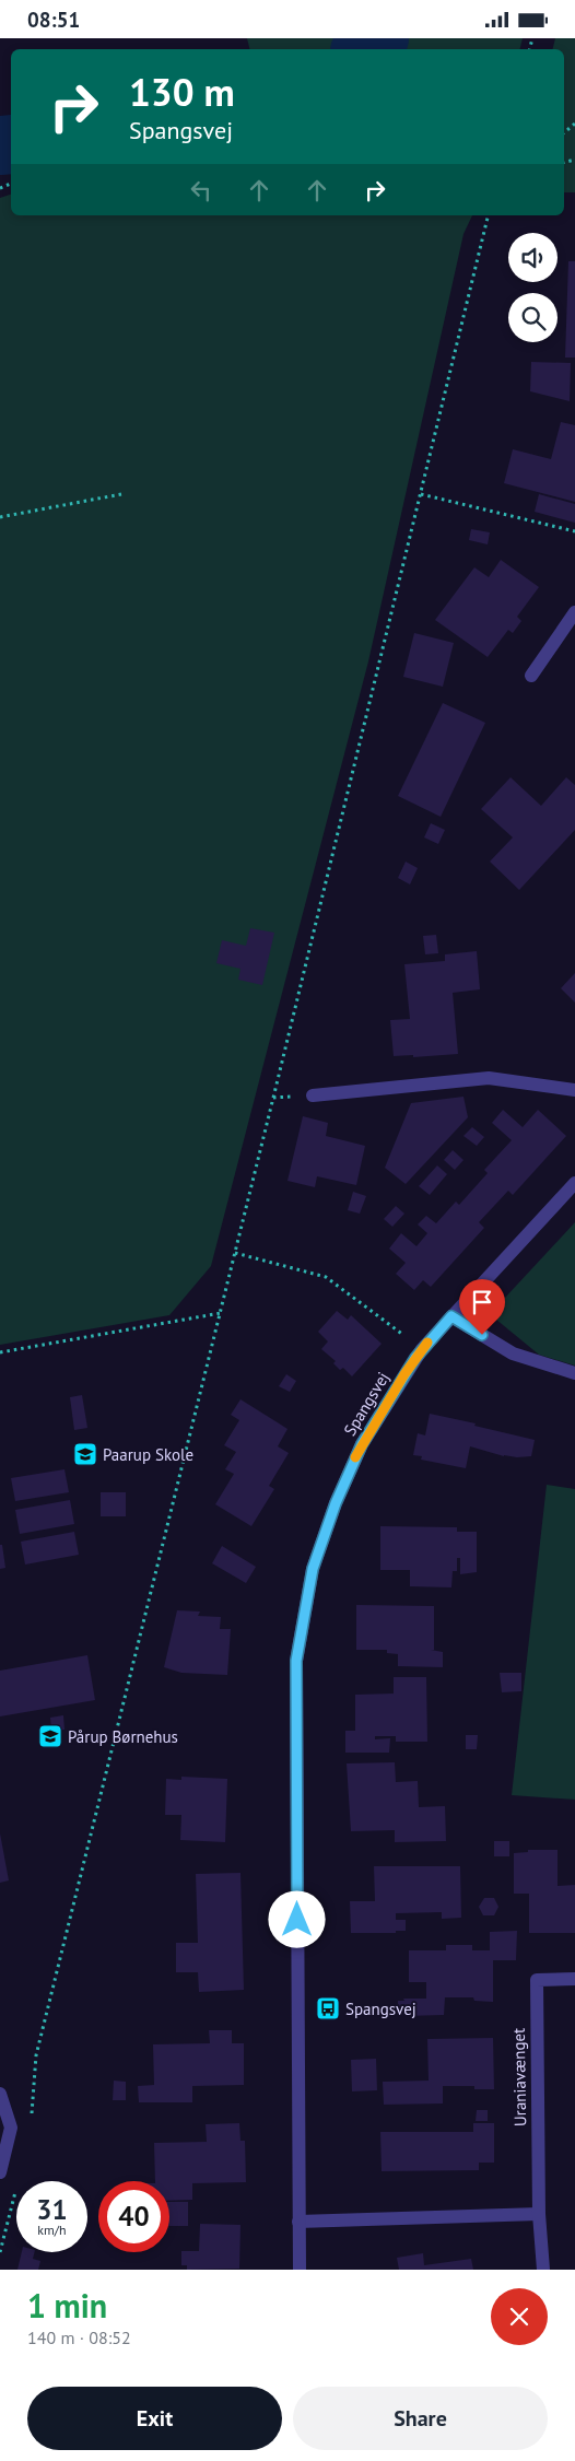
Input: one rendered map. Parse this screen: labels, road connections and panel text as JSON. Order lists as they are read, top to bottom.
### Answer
{
  "streets": {
    "street": ["Spangsvej", "Uraniavænget"]
  },
  "places": {
    "school or university": ["Paarup Skole", "Pårup Børnehus"],
    "bus stop": ["Spangsvej"]
  },
  "page": {
    "status": "08:51",
    "turn": ["130 m", "Spangsvej"],
    "speed": "31 km/h",
    "limit": "40",
    "heading": ["1 min", "140 m · 08:52"],
    "buttons": ["Exit", "Share"]
  }
}
